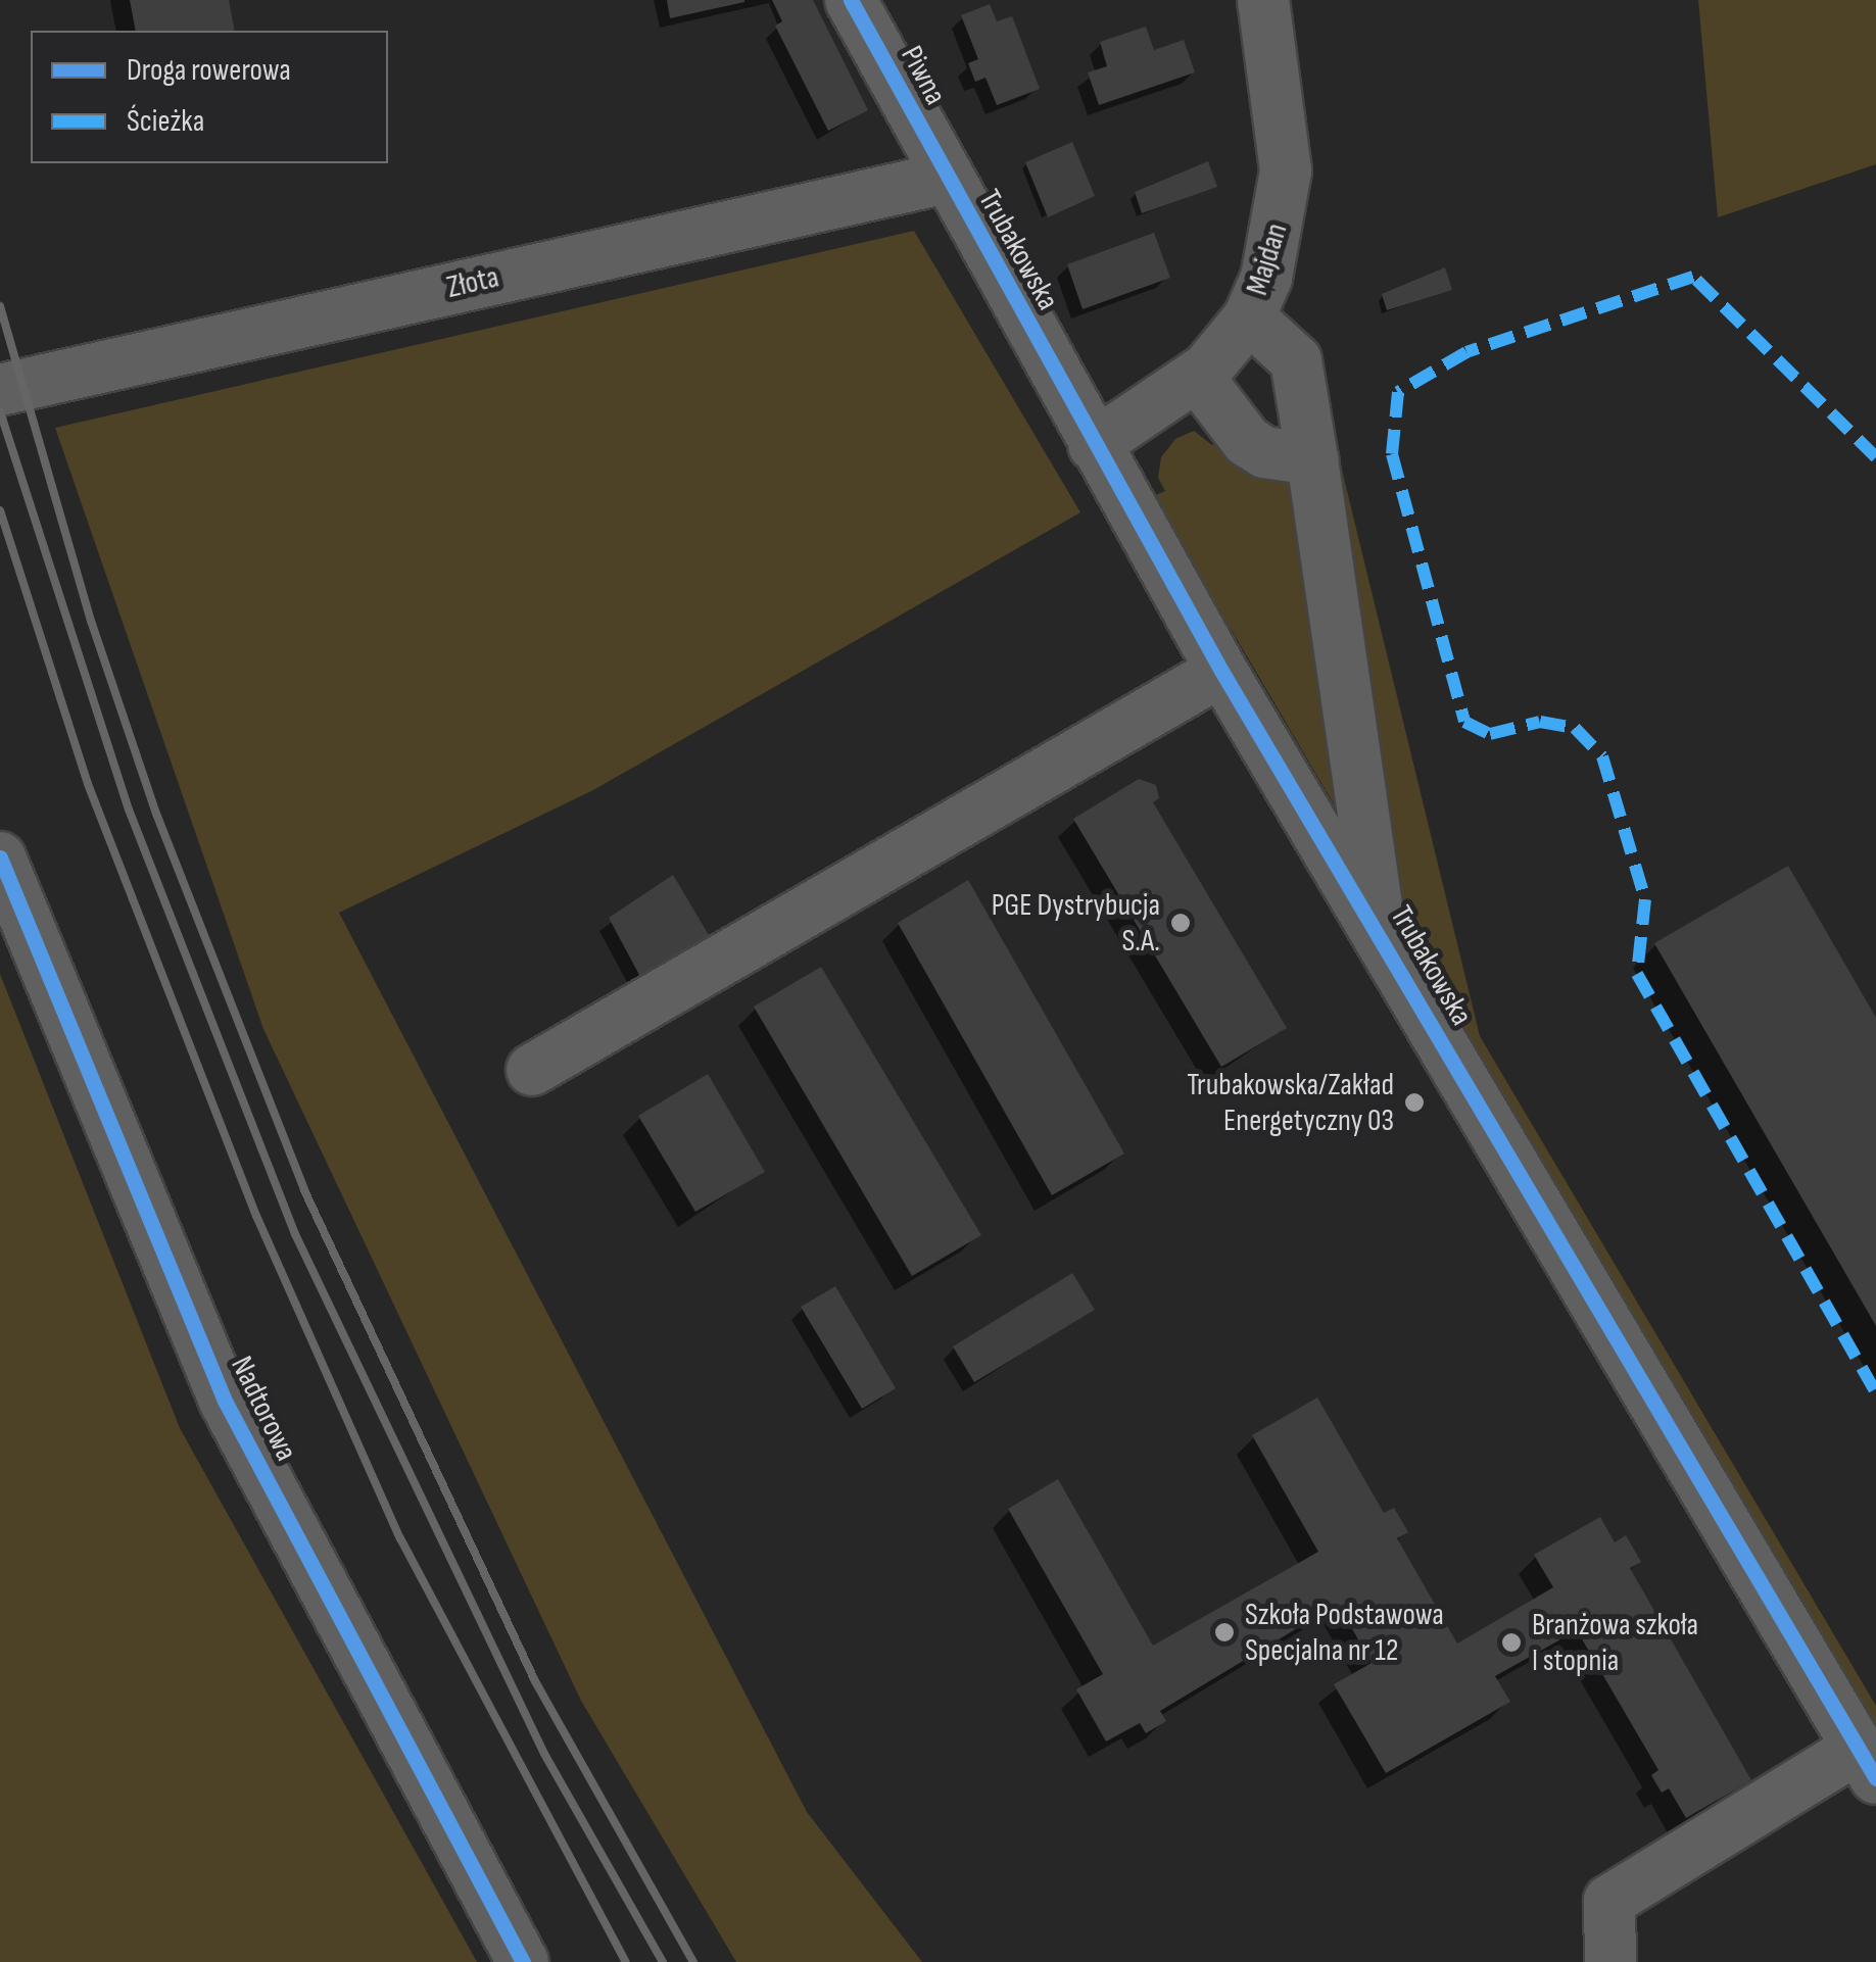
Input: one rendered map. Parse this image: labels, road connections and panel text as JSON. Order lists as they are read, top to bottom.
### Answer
{
  "streets": {
    "street": [
      "Piwna",
      "Trubakowska",
      "Majdan",
      "Złota",
      "Nadtorowa"
    ]
  },
  "crossings": [
    ["Piwna", "Trubakowska"],
    ["Piwna", "Złota"],
    ["Trubakowska", "Majdan"],
    ["Trubakowska", "Złota"]
  ],
  "places": [
    "PGE Dystrybucja S.A.",
    "Trubakowska/Zakład Energetyczny 03",
    "Szkoła Podstawowa Specjalna nr 12",
    "Branżowa szkoła I stopnia"
  ],
  "legend": ["Droga rowerowa", "Ścieżka"]
}
